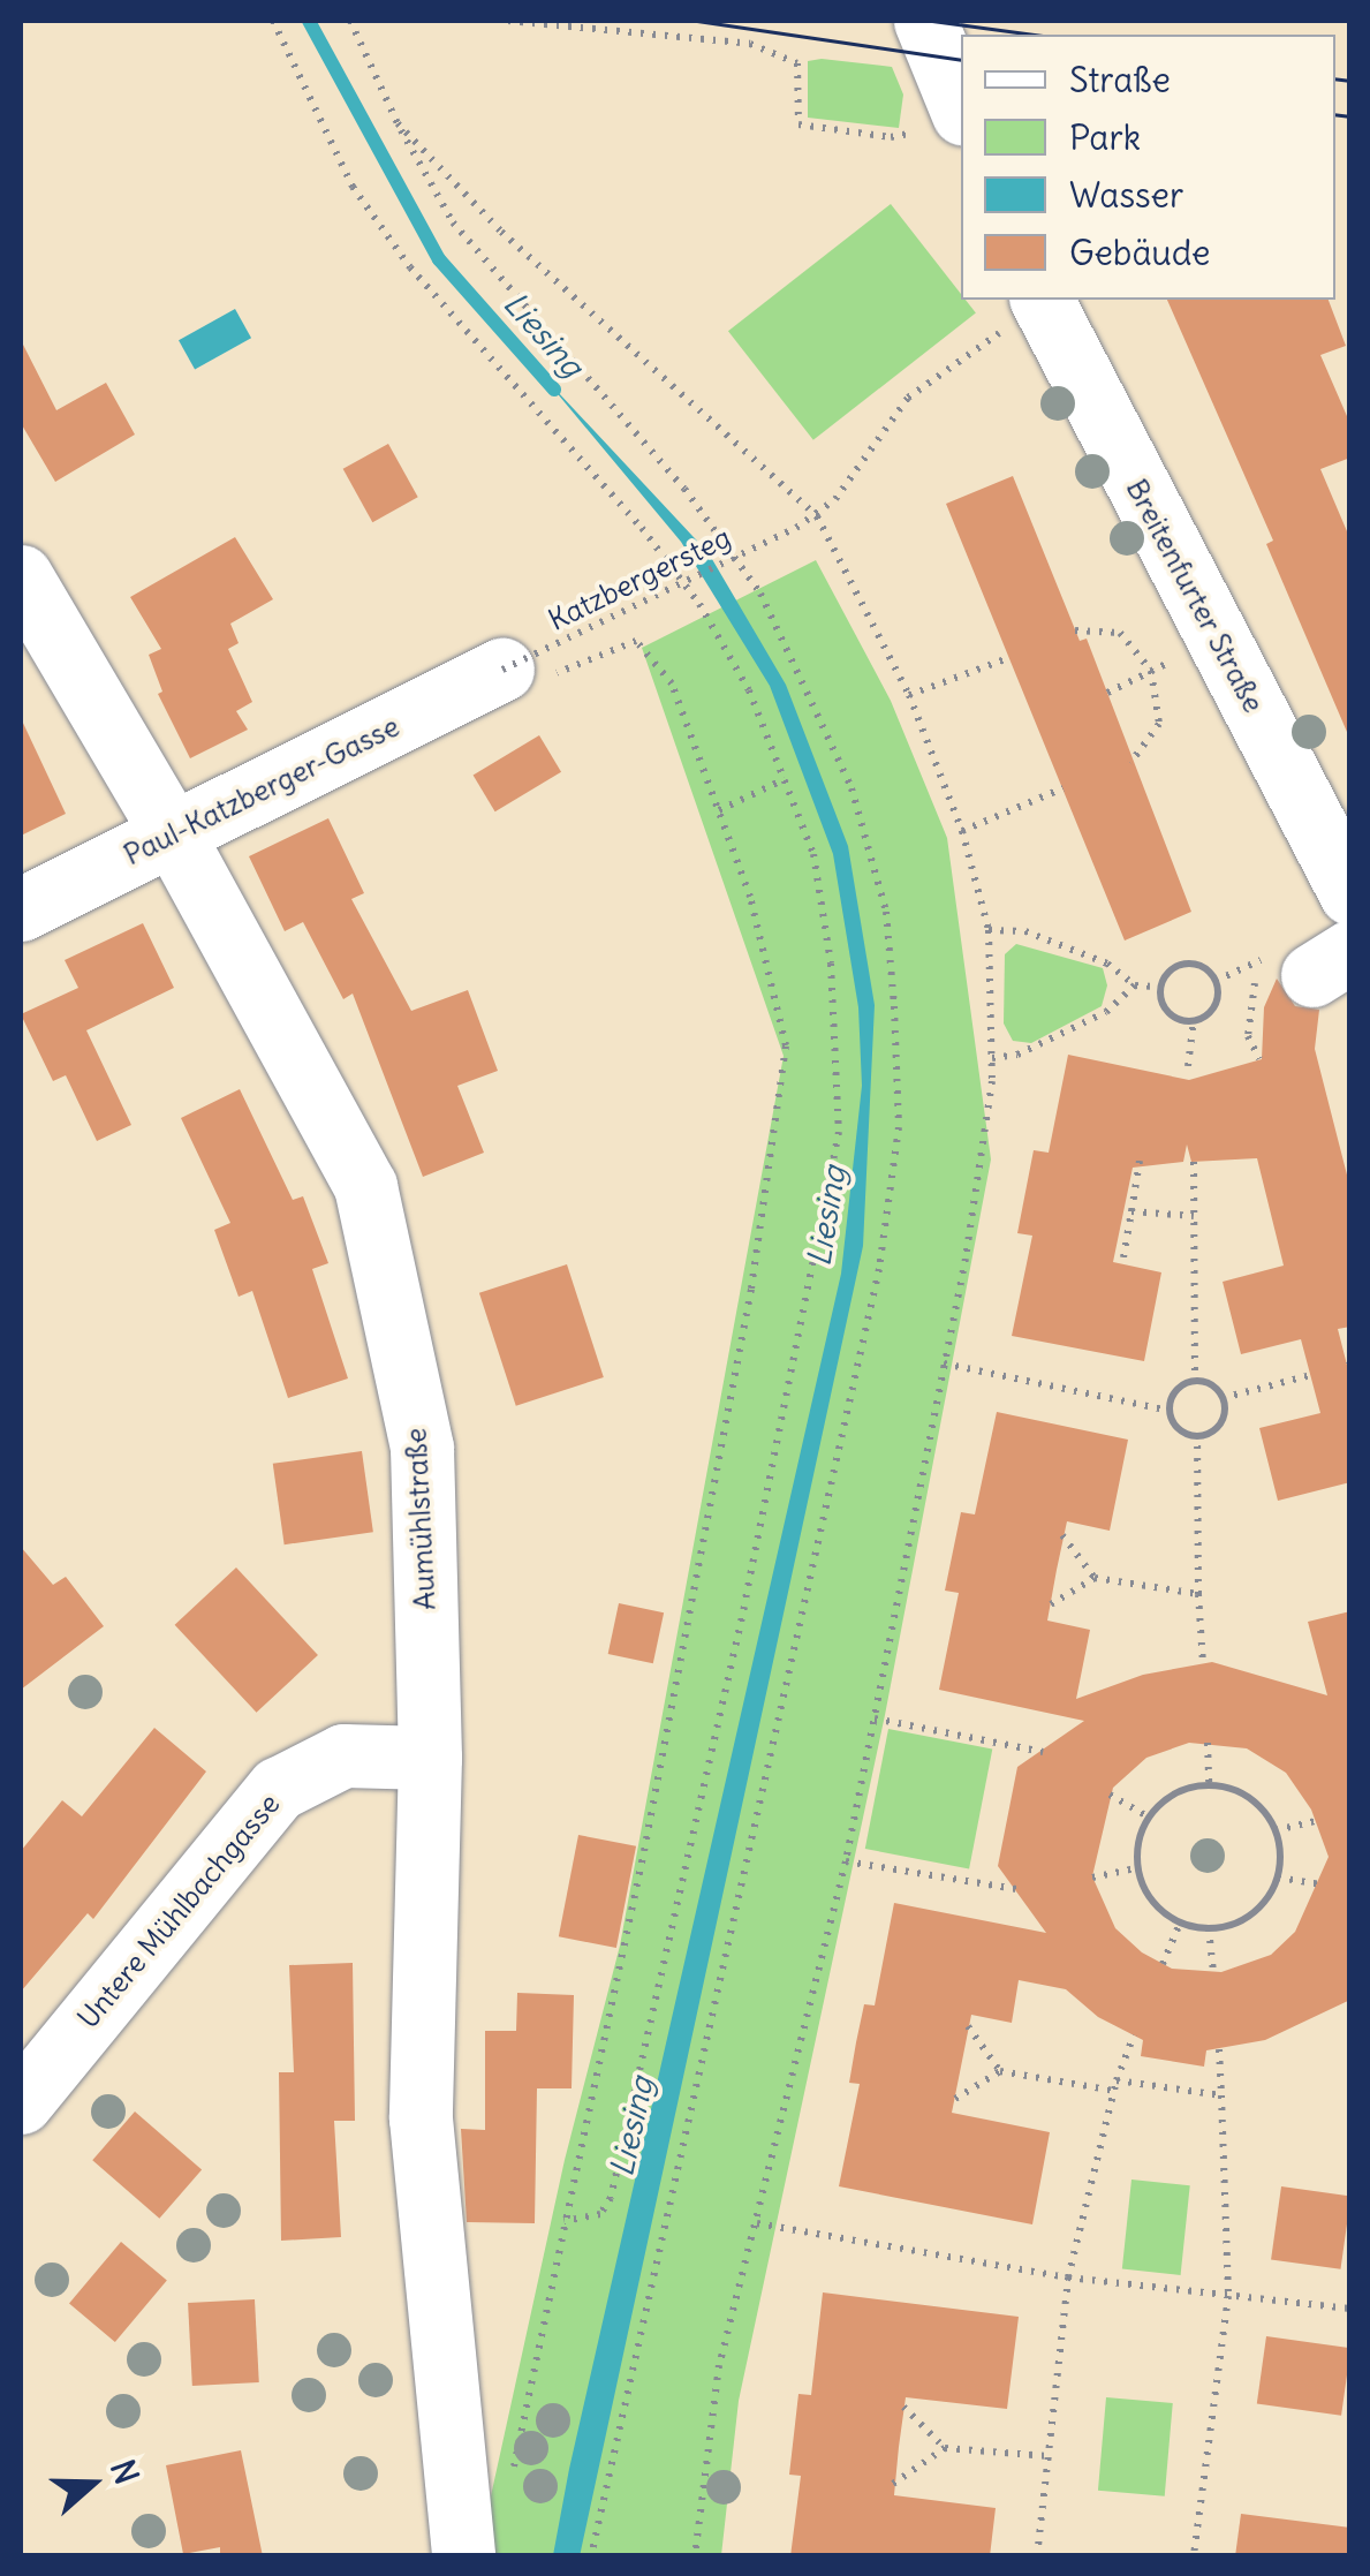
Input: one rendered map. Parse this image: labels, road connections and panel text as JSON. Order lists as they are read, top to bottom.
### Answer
{
  "streets": {
    "street": [
      "Breitenfurter Straße",
      "Paul-Katzberger-Gasse",
      "Aumühlstraße",
      "Untere Mühlbachgasse"
    ],
    "path": ["Katzbergersteg"]
  },
  "crossings": [
    ["Katzbergersteg", "Paul-Katzberger-Gasse"],
    ["Paul-Katzberger-Gasse", "Aumühlstraße"],
    ["Aumühlstraße", "Untere Mühlbachgasse"]
  ],
  "water": ["Liesing"],
  "legend": [
    "Straße",
    "Park",
    "Wasser",
    "Gebäude"
  ],
  "north": "right"
}
